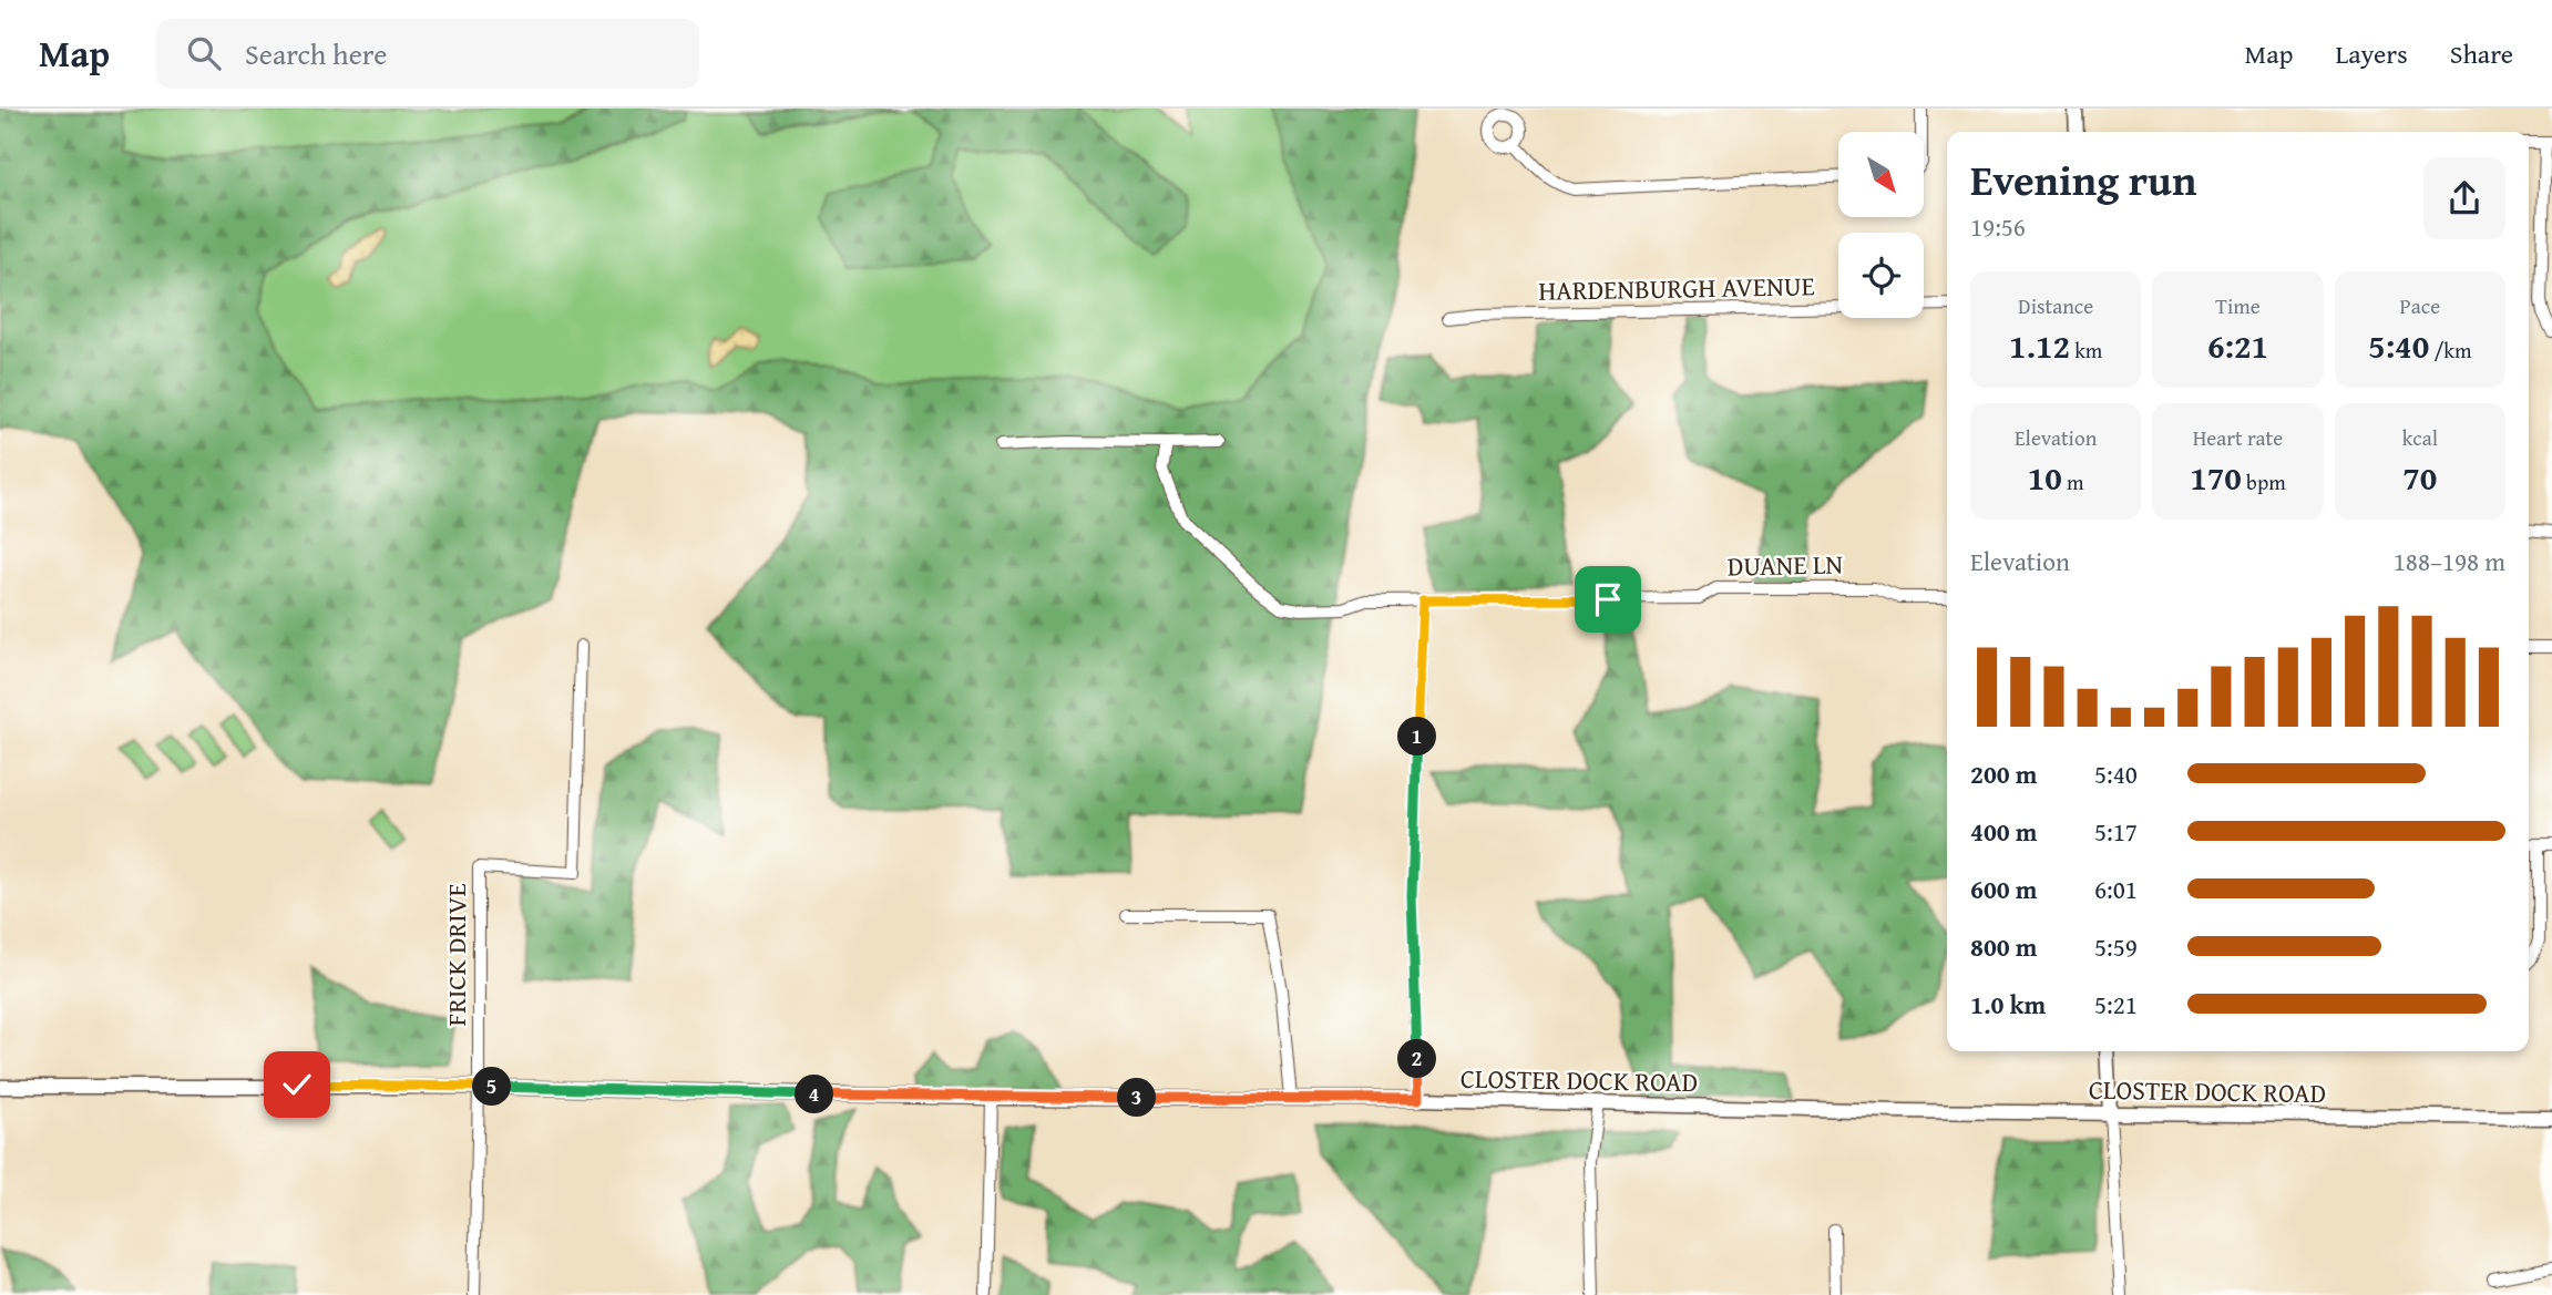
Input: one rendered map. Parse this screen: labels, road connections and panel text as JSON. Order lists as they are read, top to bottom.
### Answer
{
  "streets": {
    "main road": ["CLOSTER DOCK ROAD"],
    "street": ["HARDENBURGH AVENUE", "DUANE LN", "FRICK DRIVE"]
  },
  "crossings": [
    ["FRICK DRIVE", "CLOSTER DOCK ROAD"]
  ],
  "north": "bottom right",
  "page": {
    "header": "Map",
    "search": "Search here",
    "nav": ["Map", "Layers", "Share"],
    "heading": ["Evening run", "19:56"],
    "stats": [
      ["Distance", "1.12 km"],
      ["Time", "6:21"],
      ["Pace", "5:40 /km"],
      ["Elevation", "10 m"],
      ["Heart rate", "170 bpm"],
      ["kcal", "70"]
    ],
    "chart": ["Elevation", "188–198 m"],
    "pins": [
      "1",
      "2",
      "5",
      "4",
      "3"
    ],
    "list": [
      {
        "name": "200 m",
        "note": "5:40"
      },
      {
        "name": "400 m",
        "note": "5:17"
      },
      {
        "name": "600 m",
        "note": "6:01"
      },
      {
        "name": "800 m",
        "note": "5:59"
      },
      {
        "name": "1.0 km",
        "note": "5:21"
      }
    ]
  }
}
